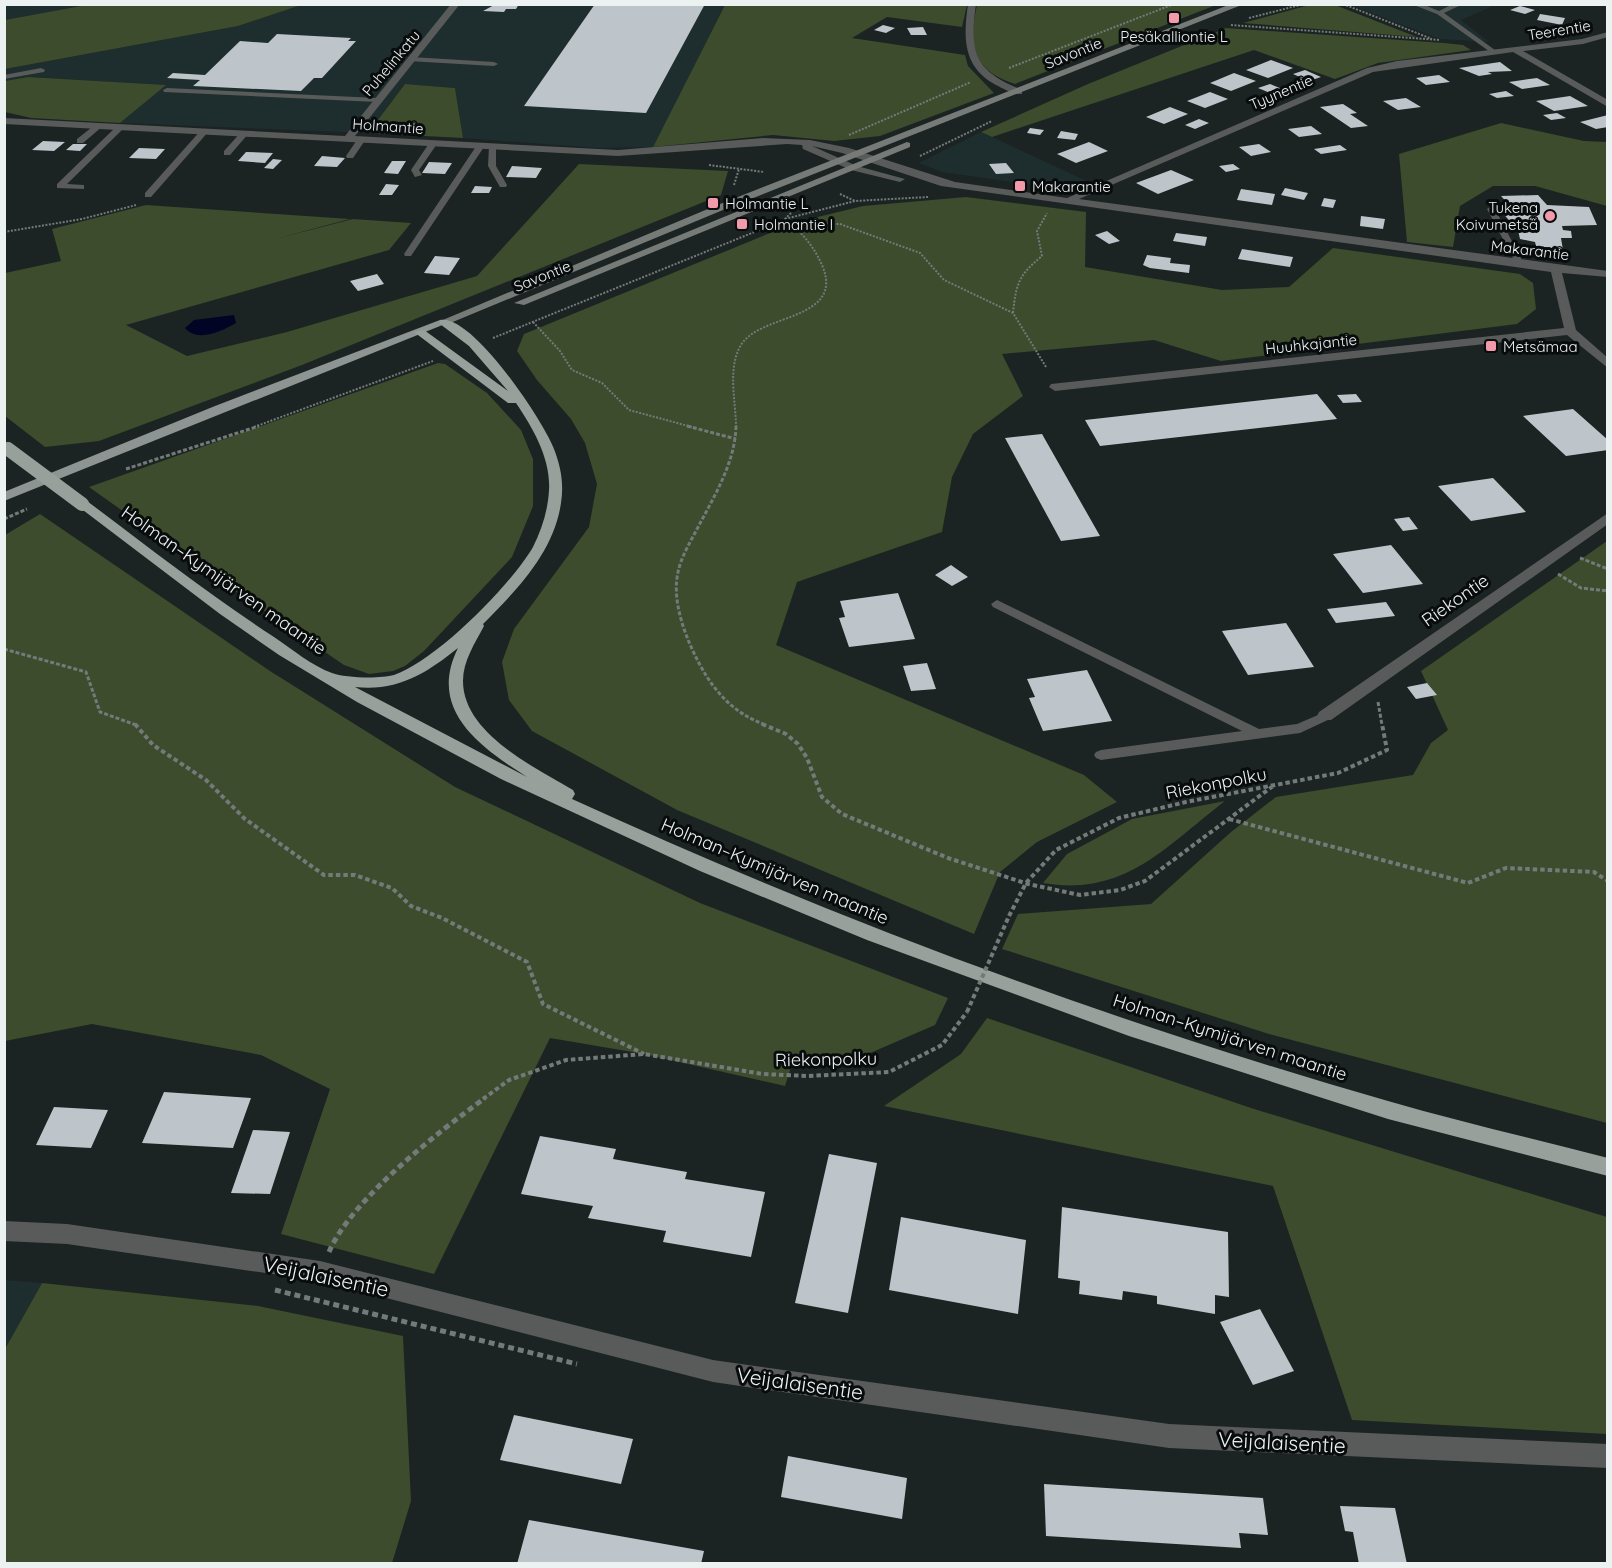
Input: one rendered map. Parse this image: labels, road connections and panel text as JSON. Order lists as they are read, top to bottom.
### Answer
{
  "streets": {
    "highway": ["Holman–Kymijärven maantie"],
    "main road": ["Savontie"],
    "street": [
      "Teerentie",
      "Puhelinkatu",
      "Tyynentie",
      "Holmantie",
      "Makarantie",
      "Huuhkajantie",
      "Riekontie",
      "Veijalaisentie"
    ],
    "path": ["Riekonpolku"]
  },
  "crossings": [
    ["Teerentie", "Tyynentie"],
    ["Savontie", "Holmantie"],
    ["Savontie", "Makarantie"],
    ["Puhelinkatu", "Holmantie"],
    ["Tyynentie", "Makarantie"],
    ["Holmantie", "Makarantie"],
    ["Riekontie", "Riekonpolku"],
    ["Riekonpolku", "Veijalaisentie"]
  ],
  "places": {
    "transit": [
      "Pesäkalliontie L",
      "Makarantie",
      "Holmantie L",
      "Holmantie I",
      "Metsämaa"
    ],
    "other": ["Tukena Koivumetsä"]
  }
}
